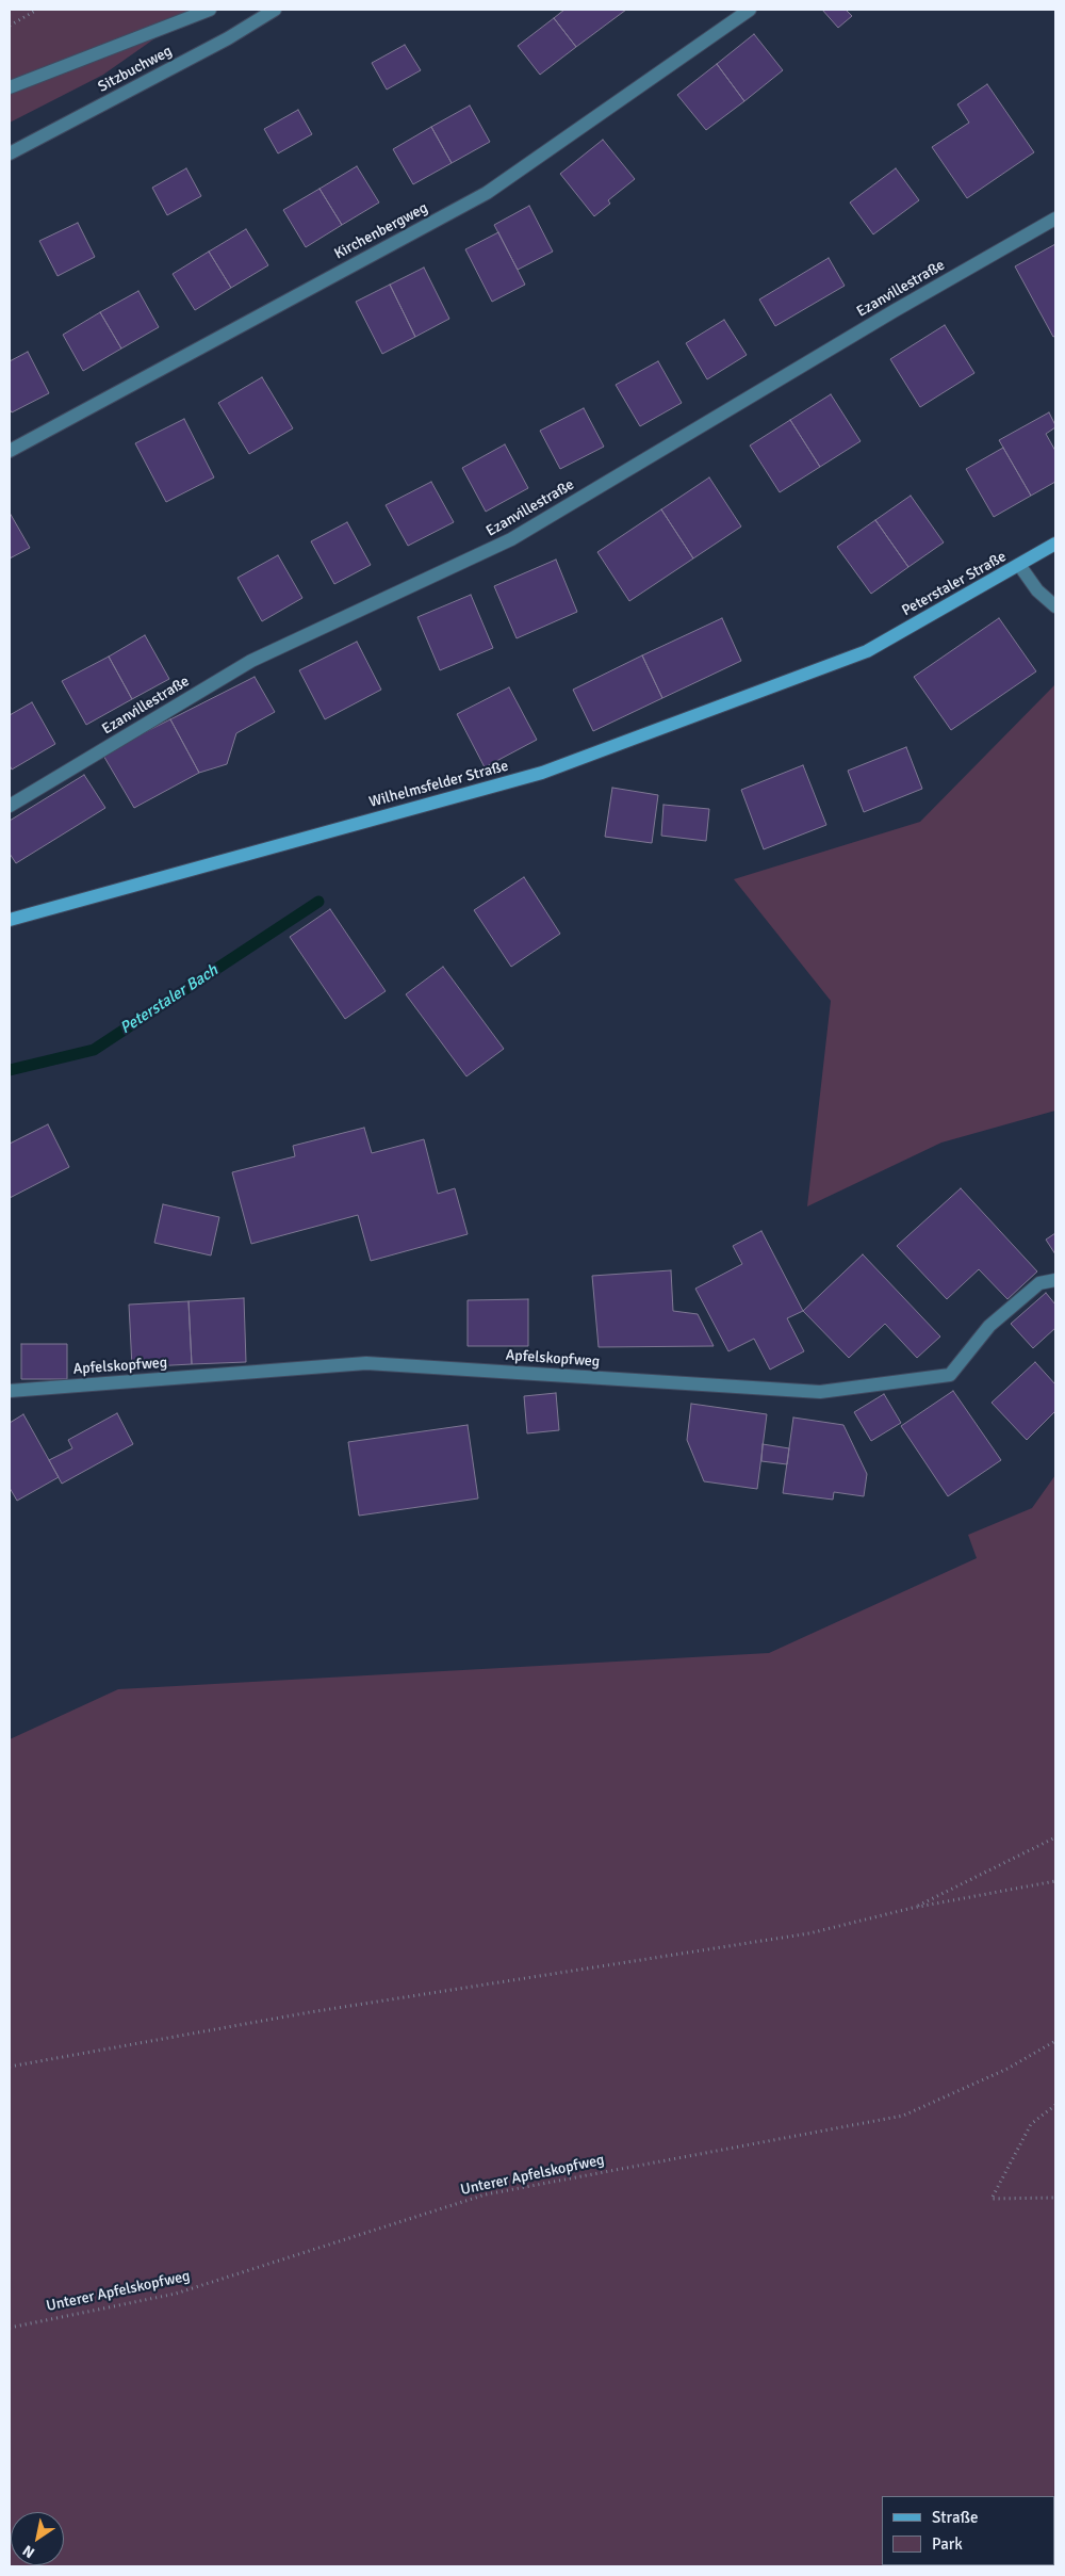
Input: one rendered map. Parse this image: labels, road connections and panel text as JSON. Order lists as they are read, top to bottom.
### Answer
{
  "streets": {
    "main road": ["Peterstaler Straße", "Wilhelmsfelder Straße"],
    "street": [
      "Sitzbuchweg",
      "Kirchenbergweg",
      "Ezanvillestraße",
      "Apfelskopfweg"
    ],
    "path": ["Unterer Apfelskopfweg"]
  },
  "crossings": [
    ["Peterstaler Straße", "Wilhelmsfelder Straße"]
  ],
  "water": ["Peterstaler Bach"],
  "legend": ["Straße", "Park"],
  "north": "bottom left"
}
